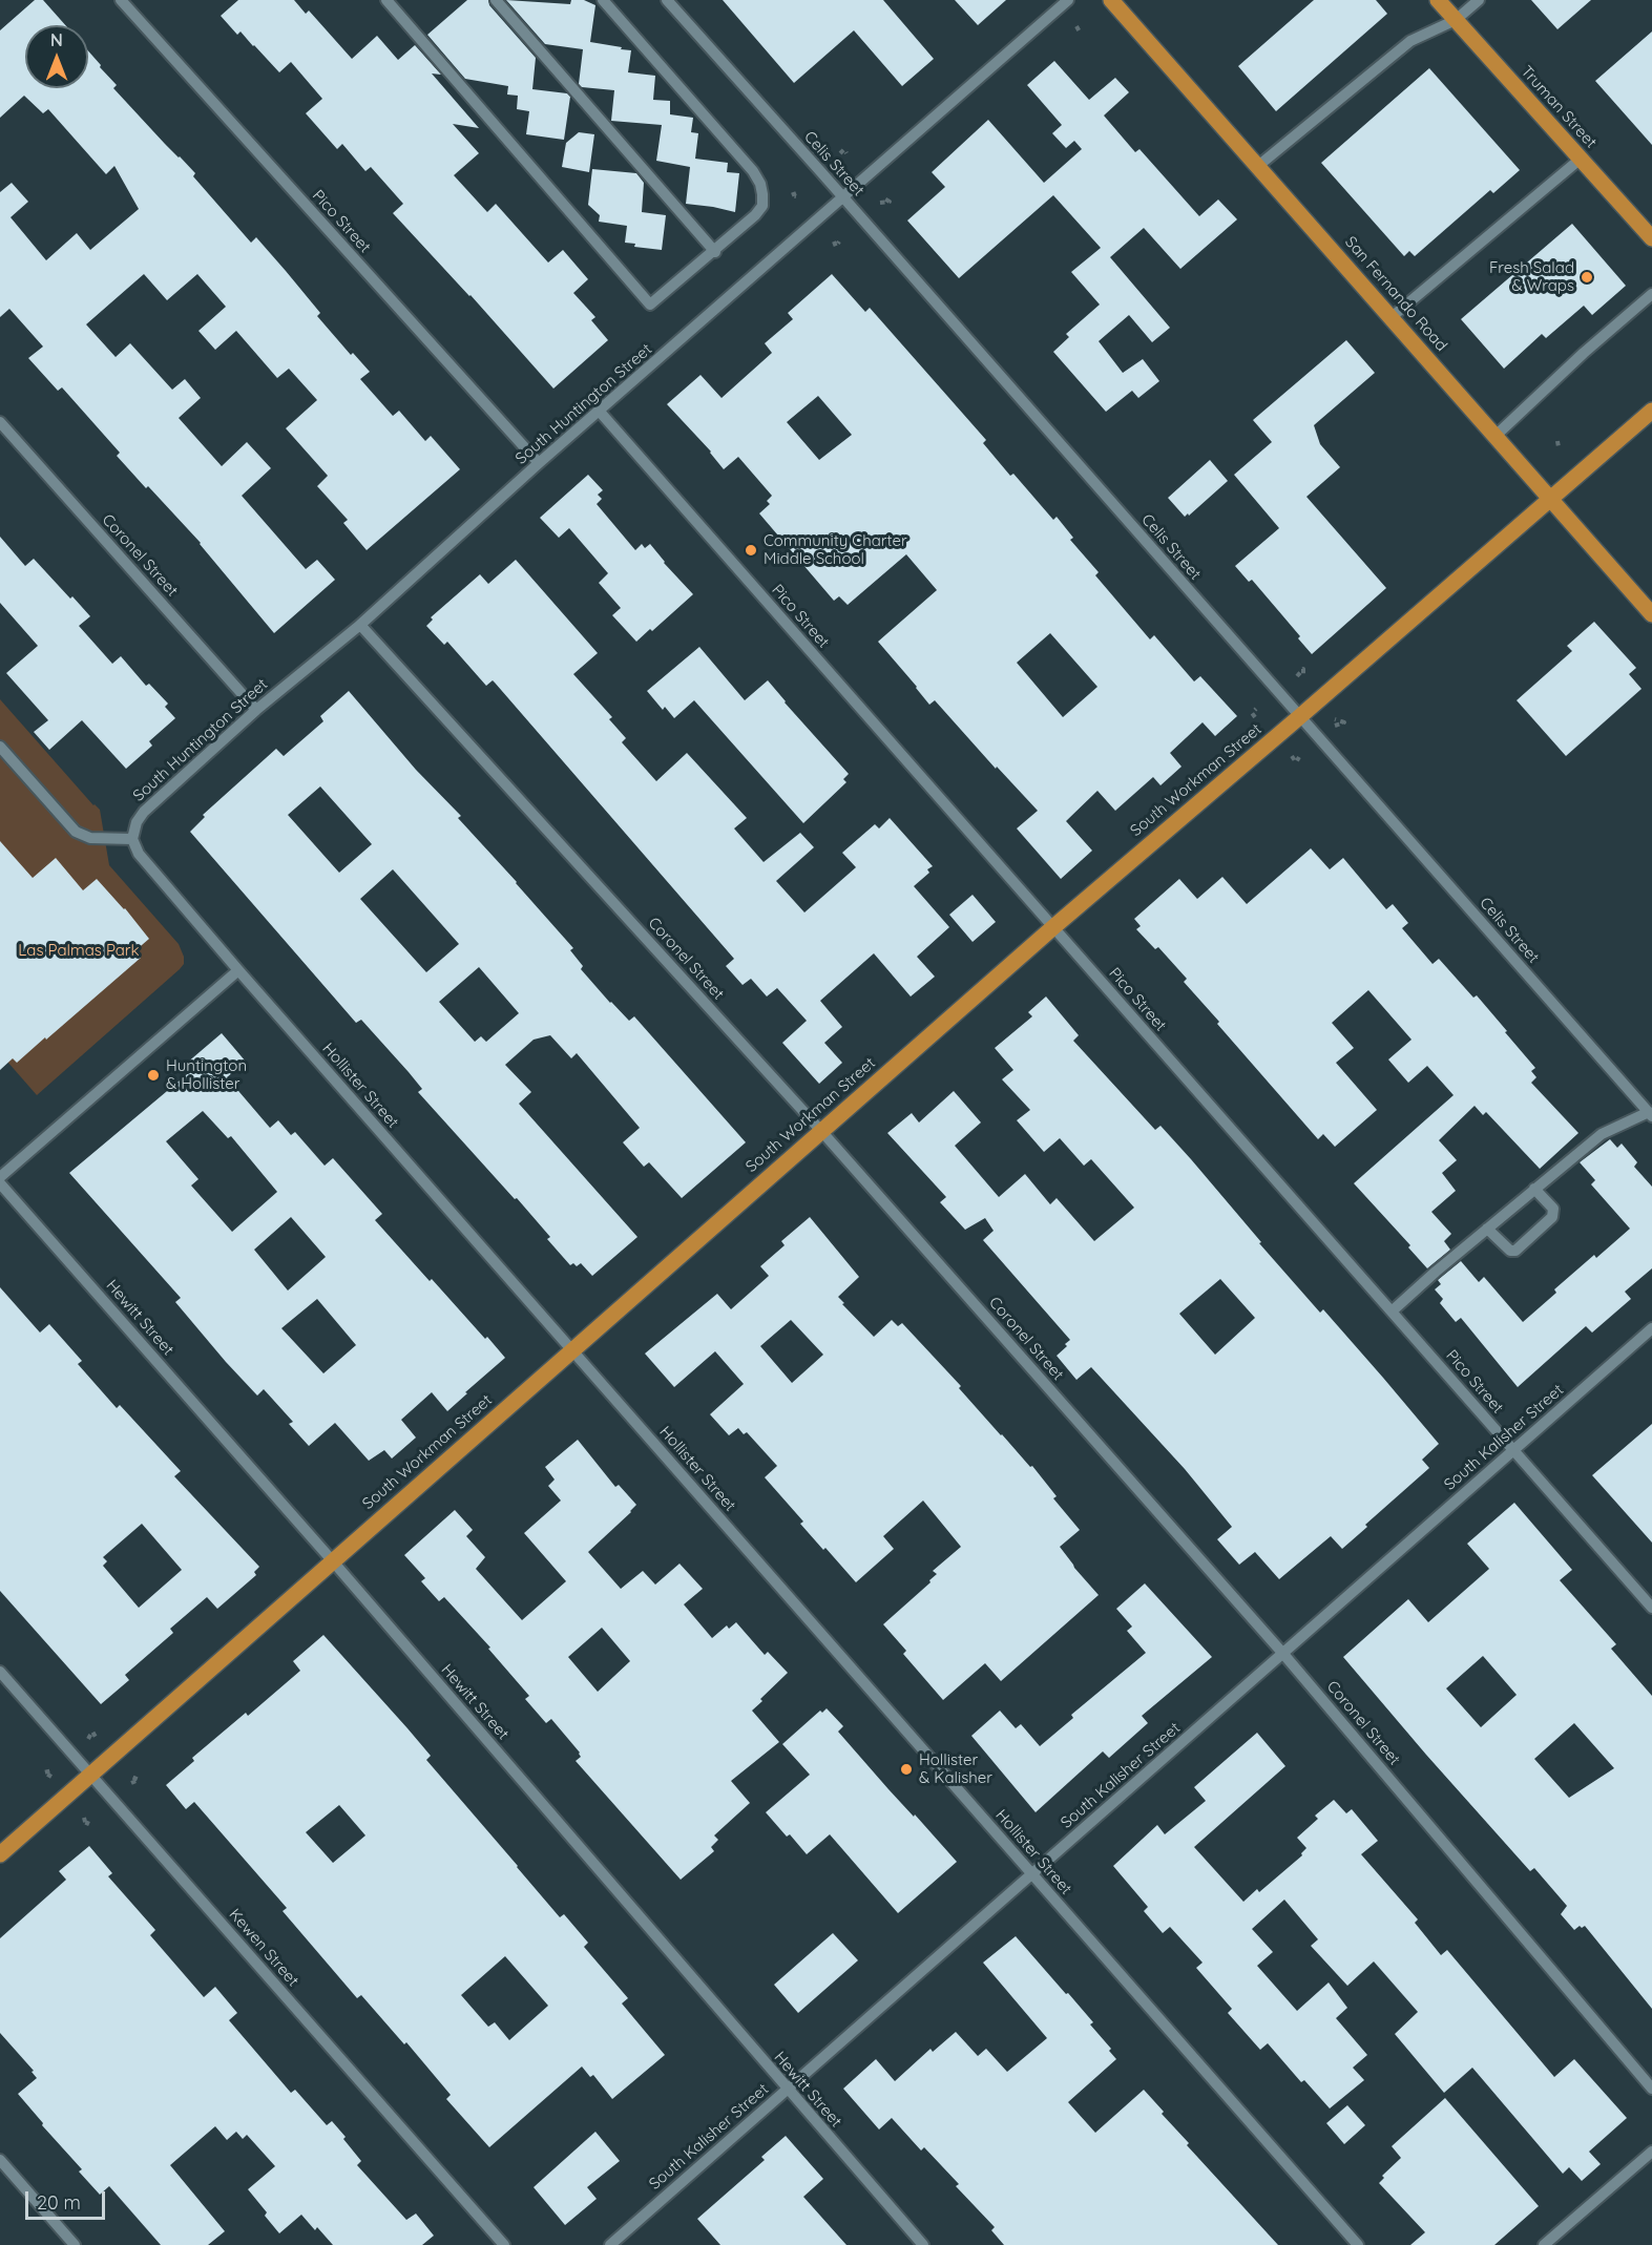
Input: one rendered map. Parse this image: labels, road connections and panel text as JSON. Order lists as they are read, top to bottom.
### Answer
{
  "streets": {
    "main road": ["Truman Street", "San Fernando Road", "South Workman Street"],
    "street": [
      "Celis Street",
      "Pico Street",
      "South Huntington Street",
      "Coronel Street",
      "Hollister Street",
      "Hewitt Street",
      "South Kalisher Street",
      "Kewen Street"
    ]
  },
  "crossings": [
    ["Celis Street", "South Huntington Street"],
    ["Celis Street", "South Workman Street"],
    ["Pico Street", "South Huntington Street"],
    ["Pico Street", "South Workman Street"],
    ["Pico Street", "South Kalisher Street"],
    ["San Fernando Road", "South Workman Street"],
    ["South Huntington Street", "Coronel Street"],
    ["South Huntington Street", "Hollister Street"],
    ["Coronel Street", "South Workman Street"],
    ["Coronel Street", "South Kalisher Street"],
    ["South Workman Street", "Hollister Street"],
    ["South Workman Street", "Hewitt Street"],
    ["South Workman Street", "Kewen Street"],
    ["Hollister Street", "South Kalisher Street"],
    ["Hewitt Street", "South Kalisher Street"]
  ],
  "parks": ["Las Palmas Park"],
  "places": [
    "Fresh Salad & Wraps",
    "Community Charter Middle School",
    "Huntington & Hollister",
    "Hollister & Kalisher"
  ],
  "scale_bar": "20 m",
  "north": "top"
}
